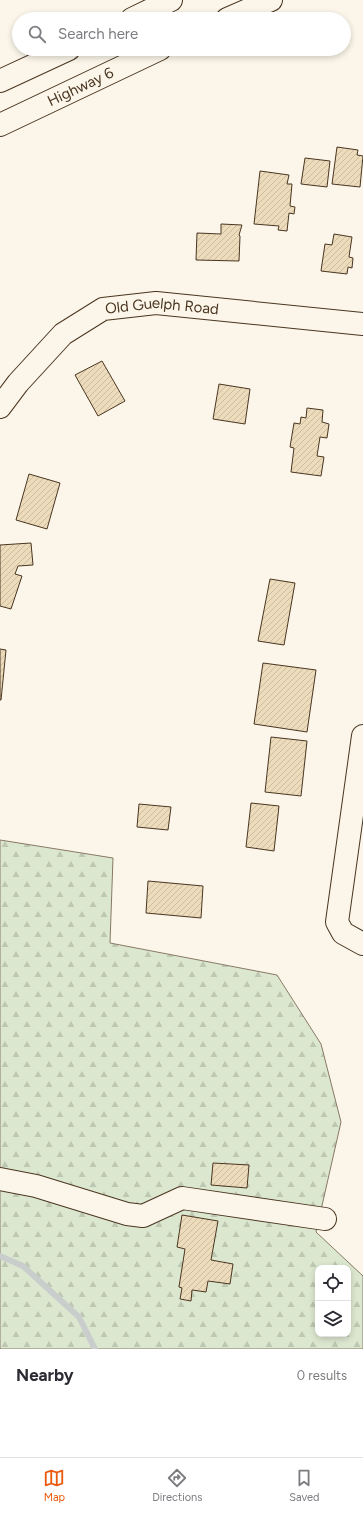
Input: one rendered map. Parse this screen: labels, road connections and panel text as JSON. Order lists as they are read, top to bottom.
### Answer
{
  "streets": {
    "main road": ["Highway 6", "Old Guelph Road"]
  },
  "page": {
    "search": "Search here",
    "heading": ["Nearby", "0 results"],
    "nav": ["Map", "Directions", "Saved"]
  }
}
